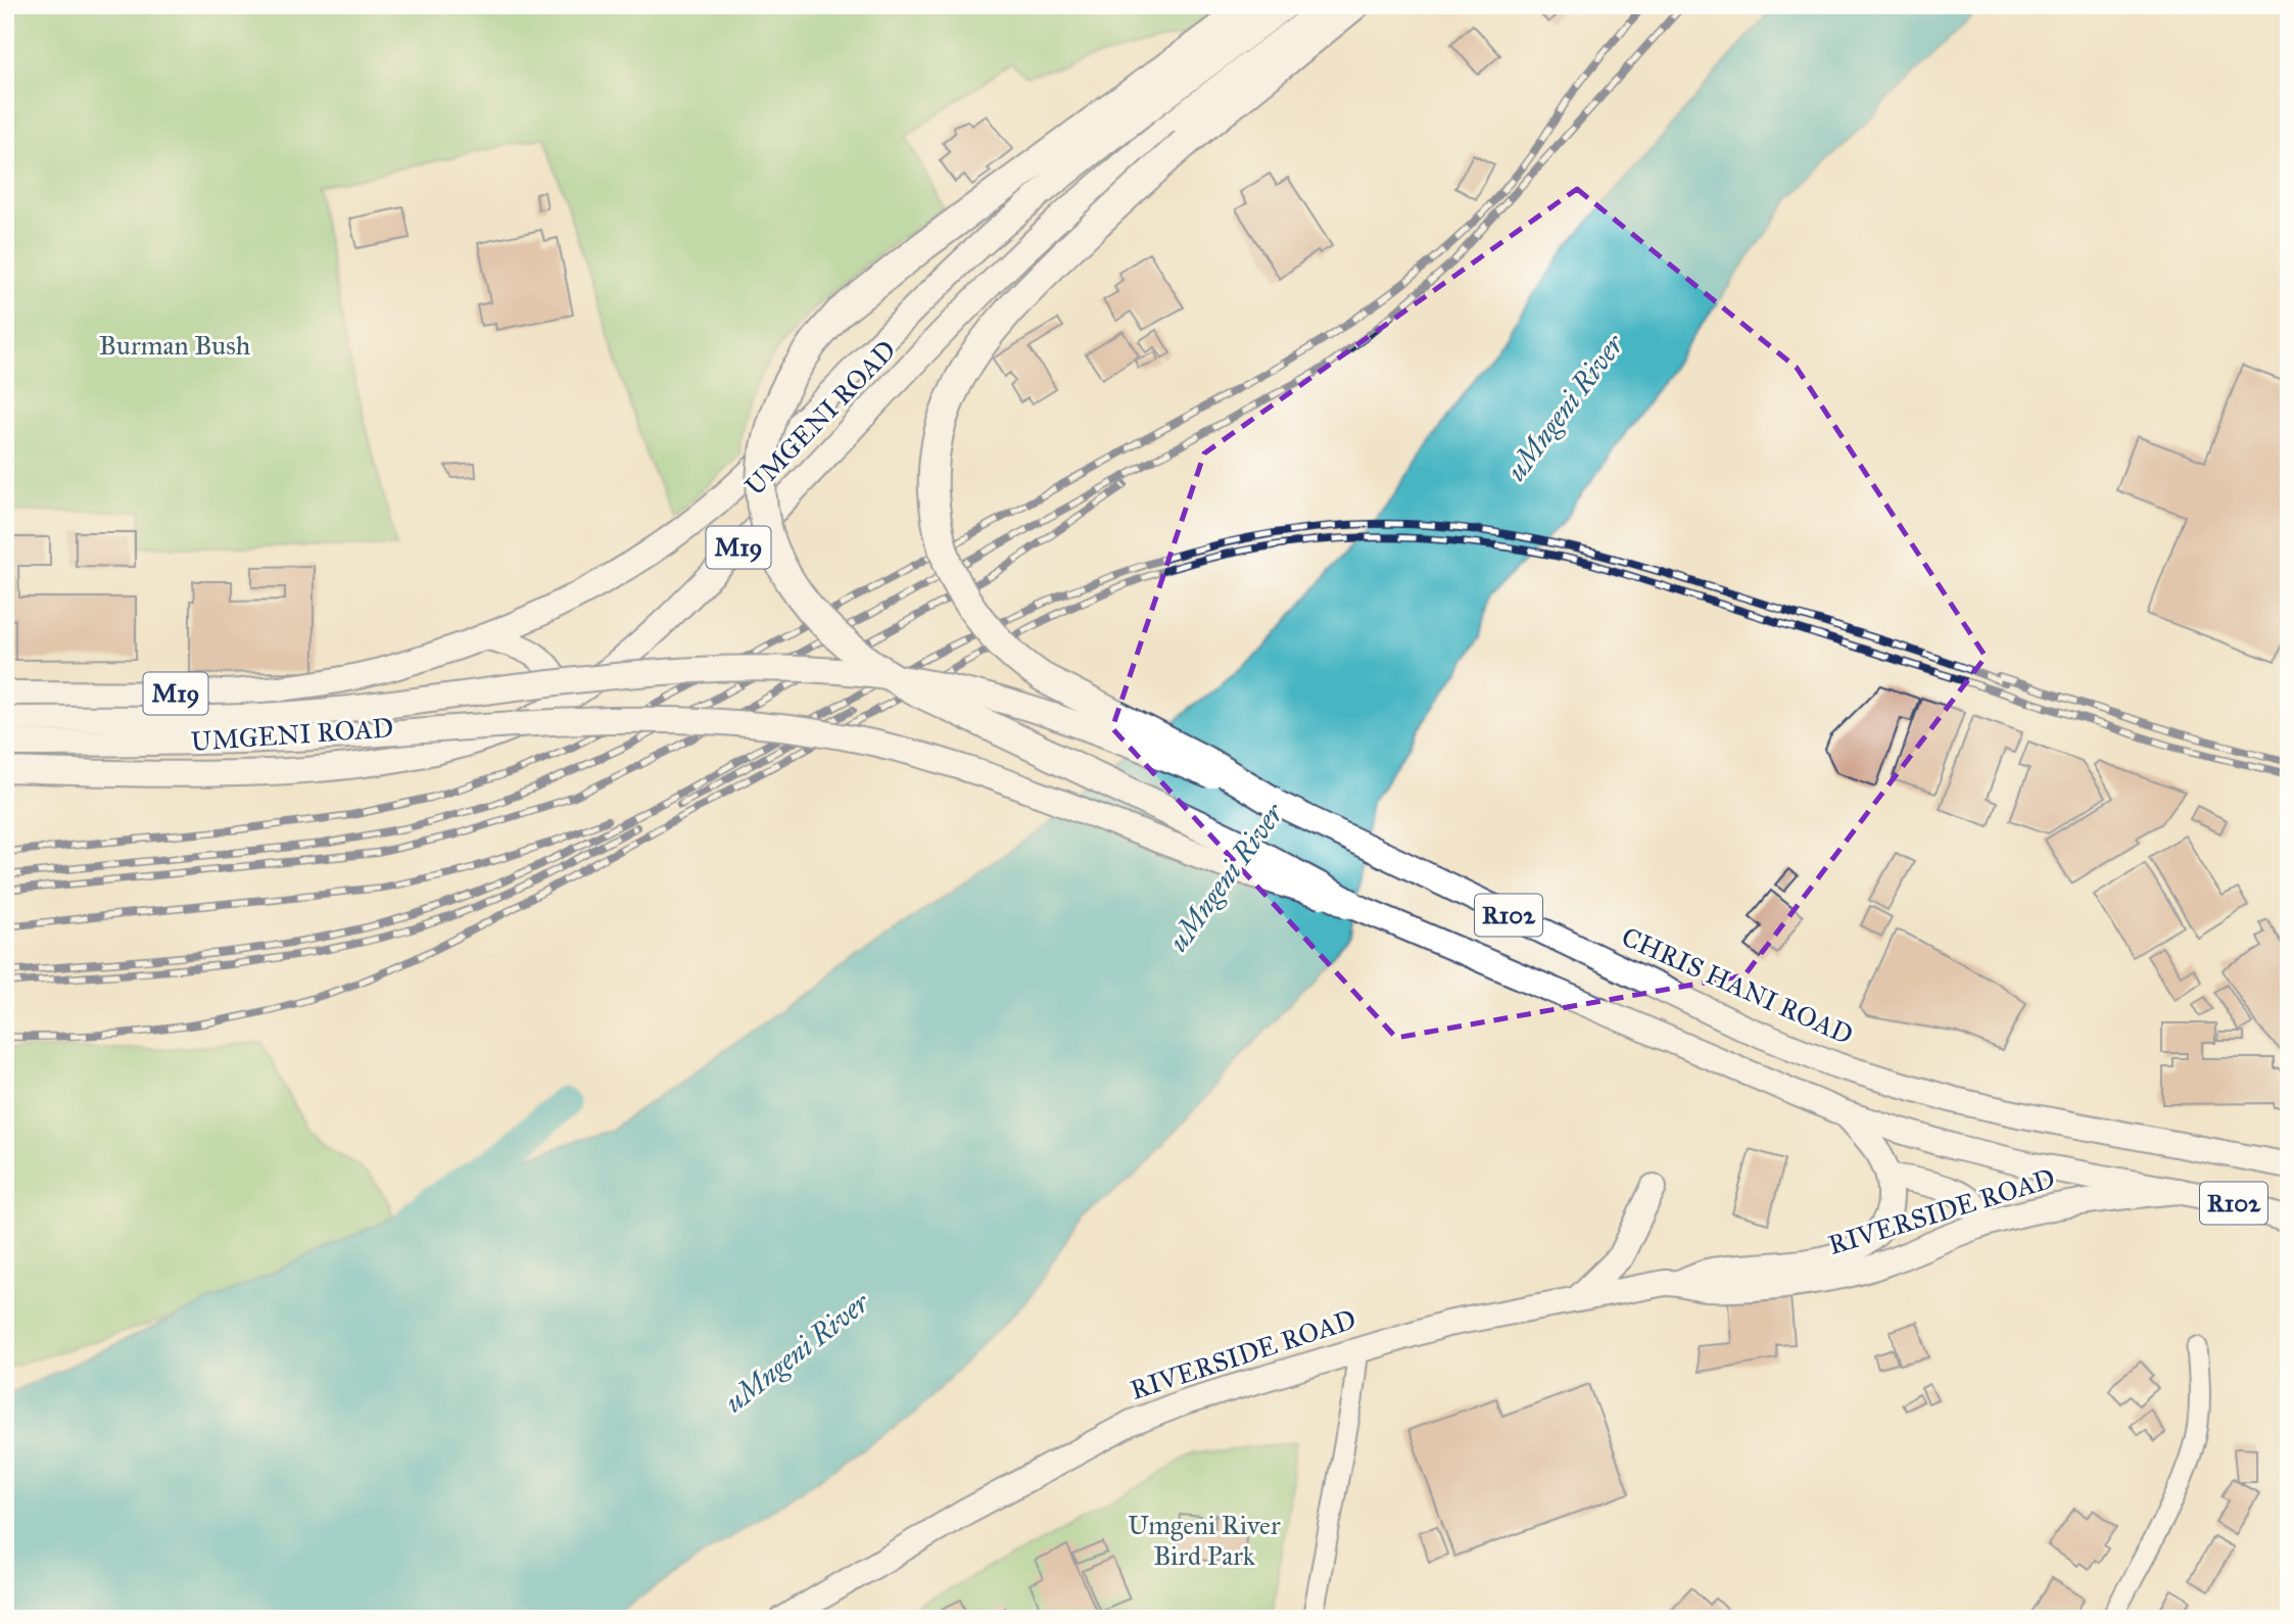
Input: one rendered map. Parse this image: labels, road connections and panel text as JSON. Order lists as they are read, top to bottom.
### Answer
{
  "streets": {
    "main road": [
      "UMGENI ROAD",
      "M19",
      "R102",
      "CHRIS HANI ROAD",
      "RIVERSIDE ROAD"
    ]
  },
  "crossings": [
    ["R102", "RIVERSIDE ROAD"]
  ],
  "water": ["uMngeni River"],
  "parks": ["Burman Bush", "Umgeni River Bird Park"]
}
